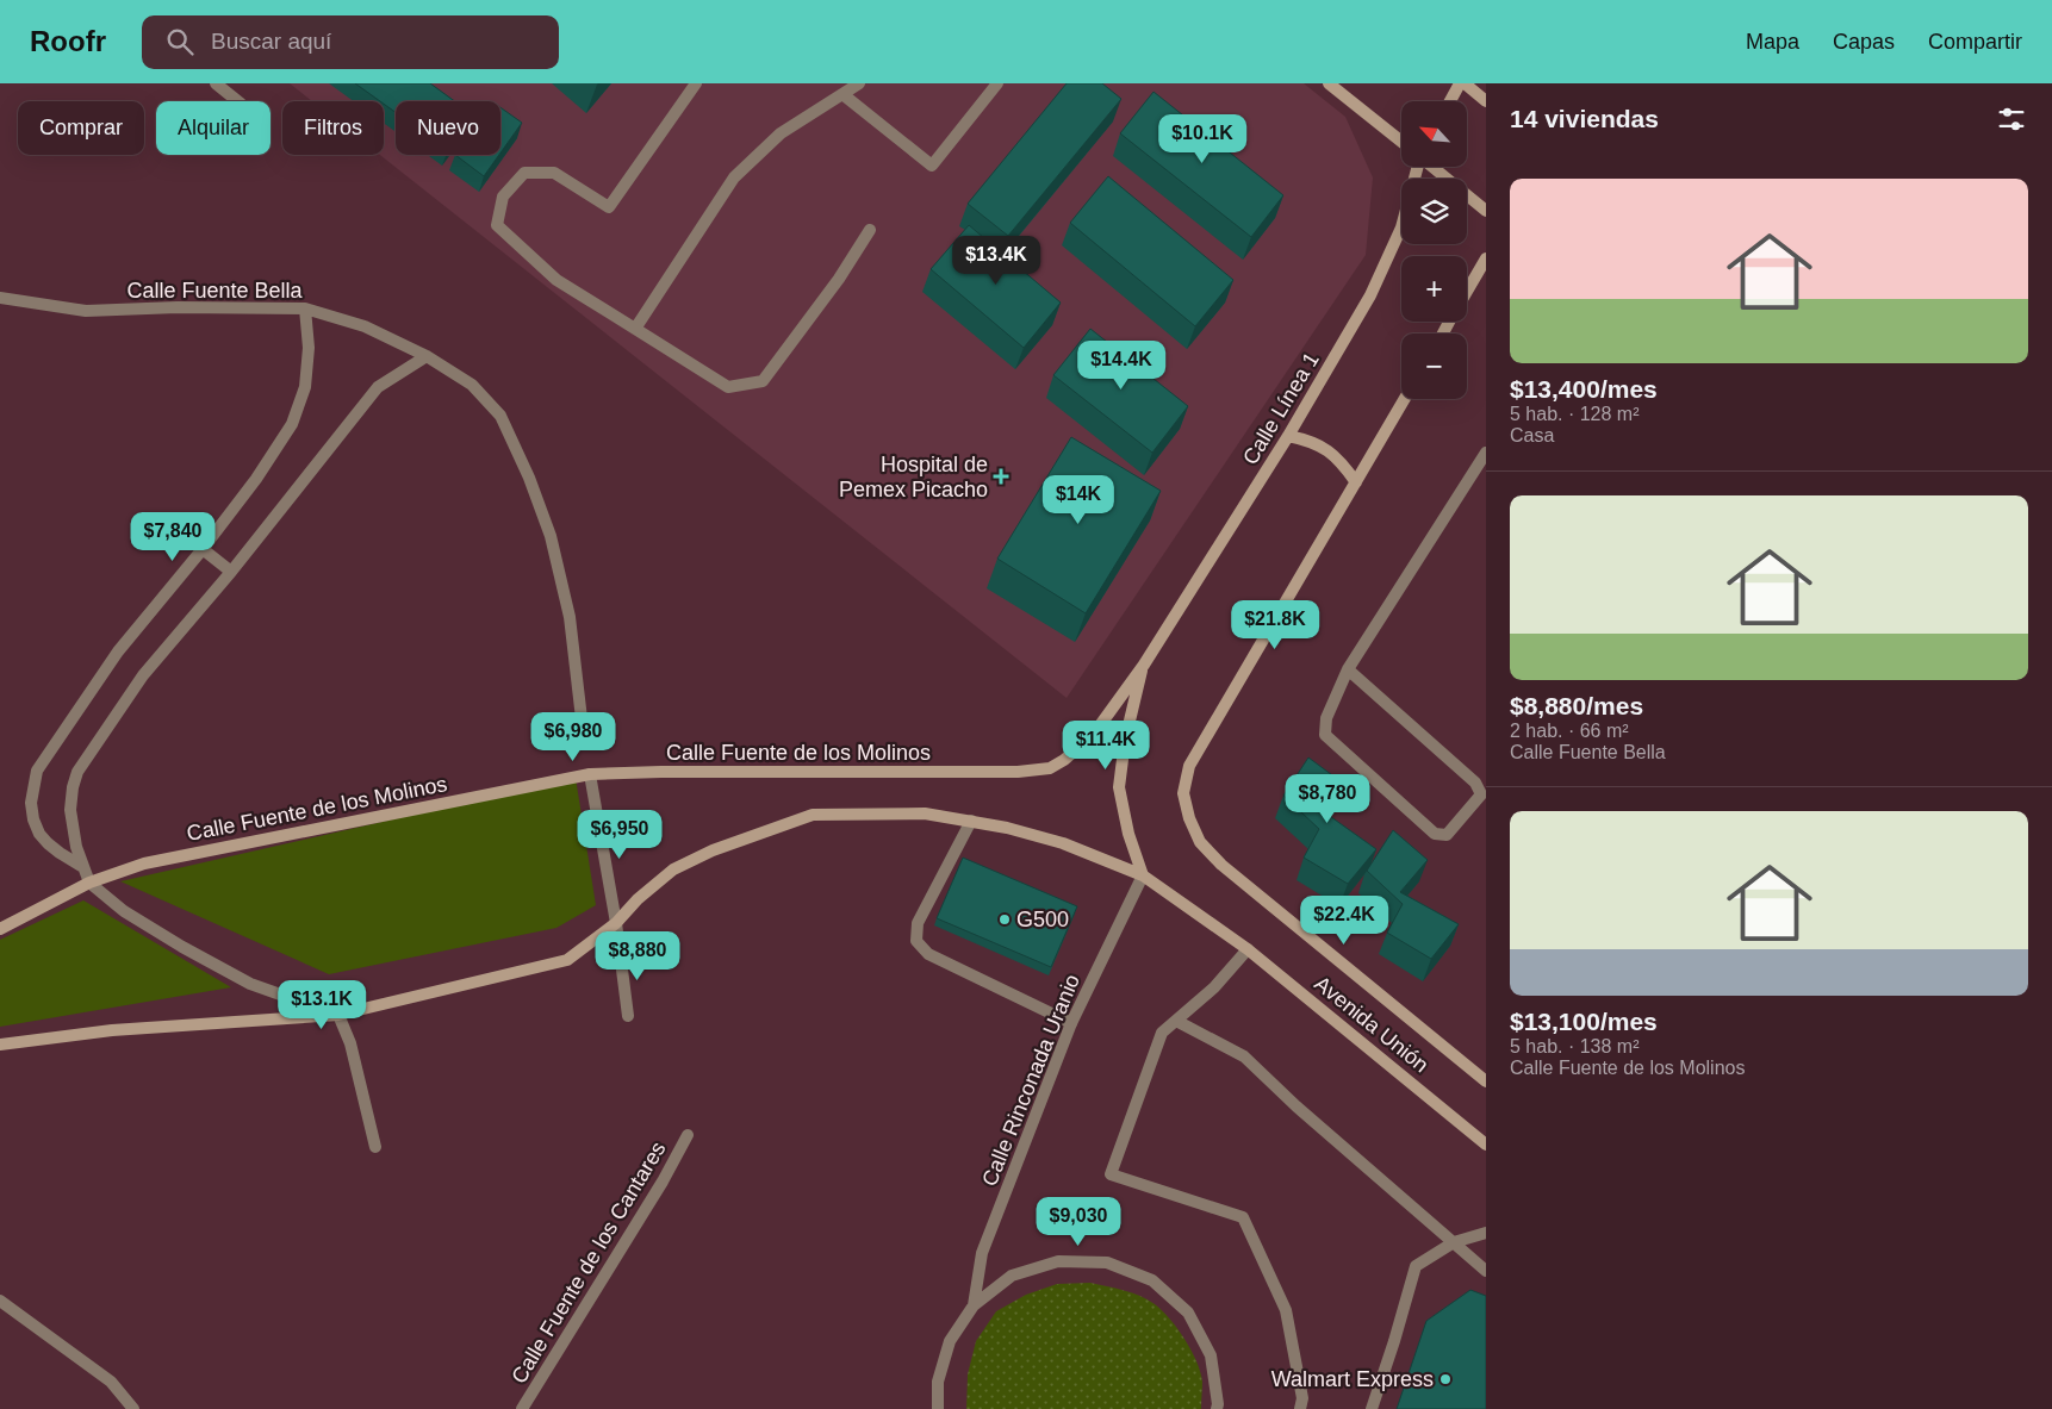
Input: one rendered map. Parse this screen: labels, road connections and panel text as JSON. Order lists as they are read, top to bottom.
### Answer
{
  "streets": {
    "street": [
      "Calle Fuente Bella",
      "Calle Línea 1",
      "Calle Fuente de los Molinos",
      "Avenida Unión",
      "Calle Rinconada Uranio",
      "Calle Fuente de los Cantares"
    ]
  },
  "crossings": [
    ["Calle Línea 1", "Calle Fuente de los Molinos"],
    ["Avenida Unión", "Calle Rinconada Uranio"]
  ],
  "places": {
    "health": ["Hospital de Pemex Picacho"],
    "other": ["G500", "Walmart Express"]
  },
  "north": "top left",
  "page": {
    "header": "Roofr",
    "search": "Buscar aquí",
    "nav": ["Mapa", "Capas", "Compartir"],
    "heading": "14 viviendas",
    "map_buttons": ["+", "−"],
    "chip": [
      "Comprar",
      "Alquilar",
      "Filtros",
      "Nuevo"
    ],
    "price": [
      "$10.1K",
      "$13.4K",
      "$14.4K",
      "$14K",
      "$7,840",
      "$21.8K",
      "$6,980",
      "$11.4K",
      "$8,780",
      "$6,950",
      "$22.4K",
      "$8,880",
      "$13.1K",
      "$9,030"
    ],
    "list": [
      {
        "name": "$13,400/mes",
        "note": "5 hab. · 128 m² · Casa"
      },
      {
        "name": "$8,880/mes",
        "note": "2 hab. · 66 m² · Calle Fuente Bella"
      },
      {
        "name": "$13,100/mes",
        "note": "5 hab. · 138 m² · Calle Fuente de los Molinos"
      }
    ]
  }
}
